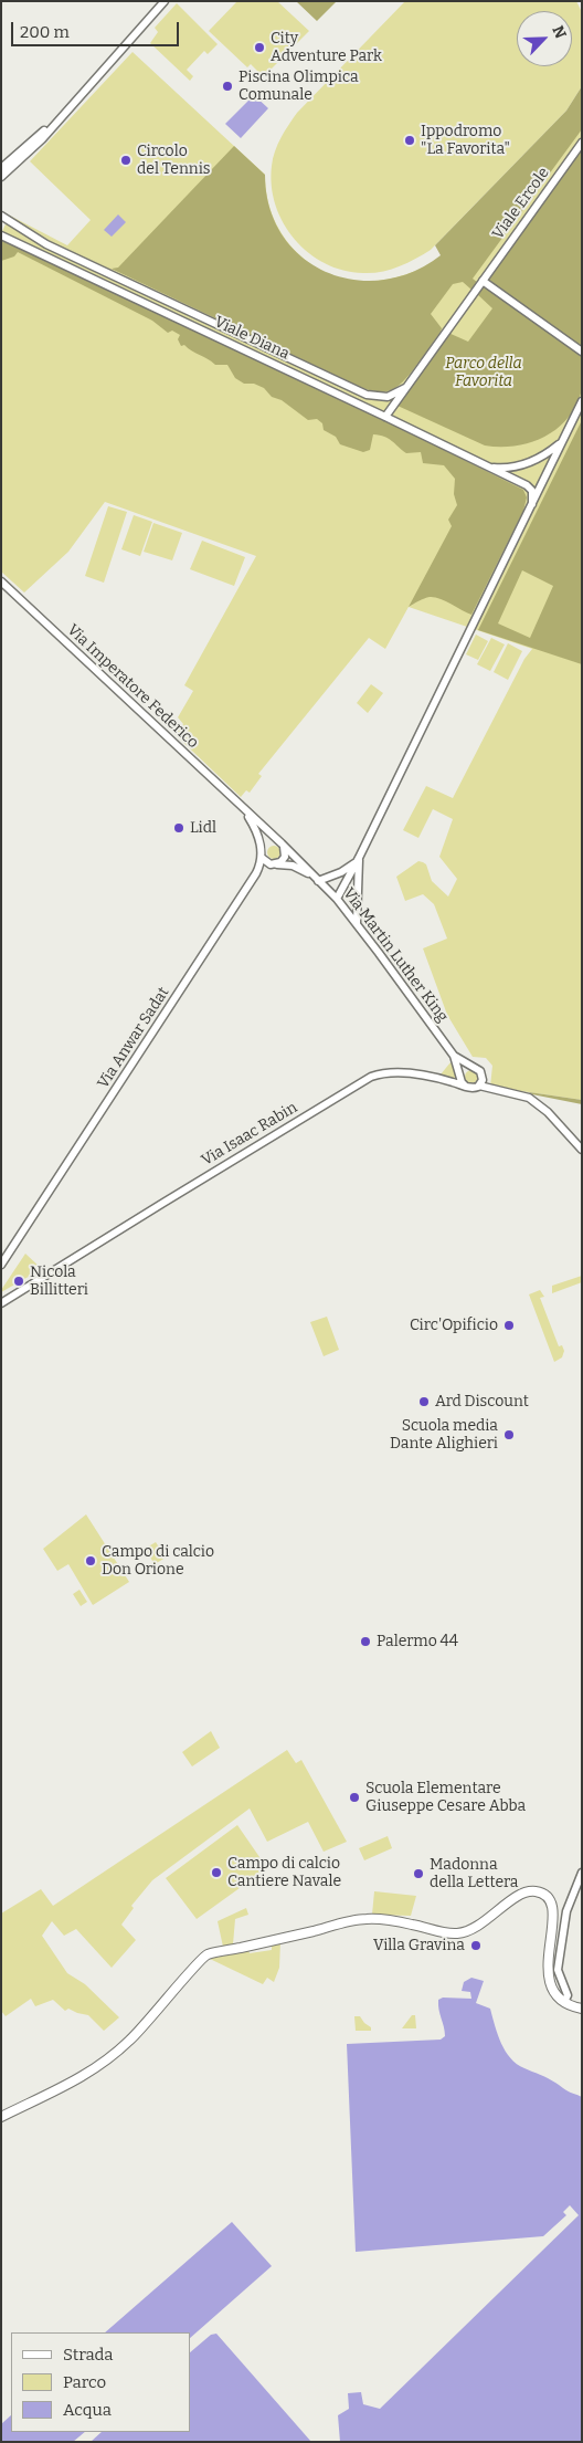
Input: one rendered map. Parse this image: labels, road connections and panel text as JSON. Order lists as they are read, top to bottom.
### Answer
{
  "streets": {
    "street": [
      "Viale Ercole",
      "Viale Diana",
      "Via Imperatore Federico",
      "Via Martin Luther King",
      "Via Anwar Sadat",
      "Via Isaac Rabin"
    ]
  },
  "crossings": [
    ["Viale Ercole", "Viale Diana"],
    ["Via Imperatore Federico", "Via Martin Luther King"],
    ["Via Imperatore Federico", "Via Anwar Sadat"],
    ["Via Martin Luther King", "Via Anwar Sadat"],
    ["Via Martin Luther King", "Via Isaac Rabin"]
  ],
  "parks": ["Parco della Favorita"],
  "places": [
    "City Adventure Park",
    "Piscina Olimpica Comunale",
    "Ippodromo \"La Favorita\"",
    "Circolo del Tennis",
    "Lidl",
    "Nicola Billitteri",
    "Circ'Opificio",
    "Ard Discount",
    "Scuola media Dante Alighieri",
    "Campo di calcio Don Orione",
    "Palermo 44",
    "Scuola Elementare Giuseppe Cesare Abba",
    "Campo di calcio Cantiere Navale",
    "Madonna della Lettera",
    "Villa Gravina"
  ],
  "legend": ["Strada", "Parco", "Acqua"],
  "scale_bar": "200 m",
  "north": "top right"
}
